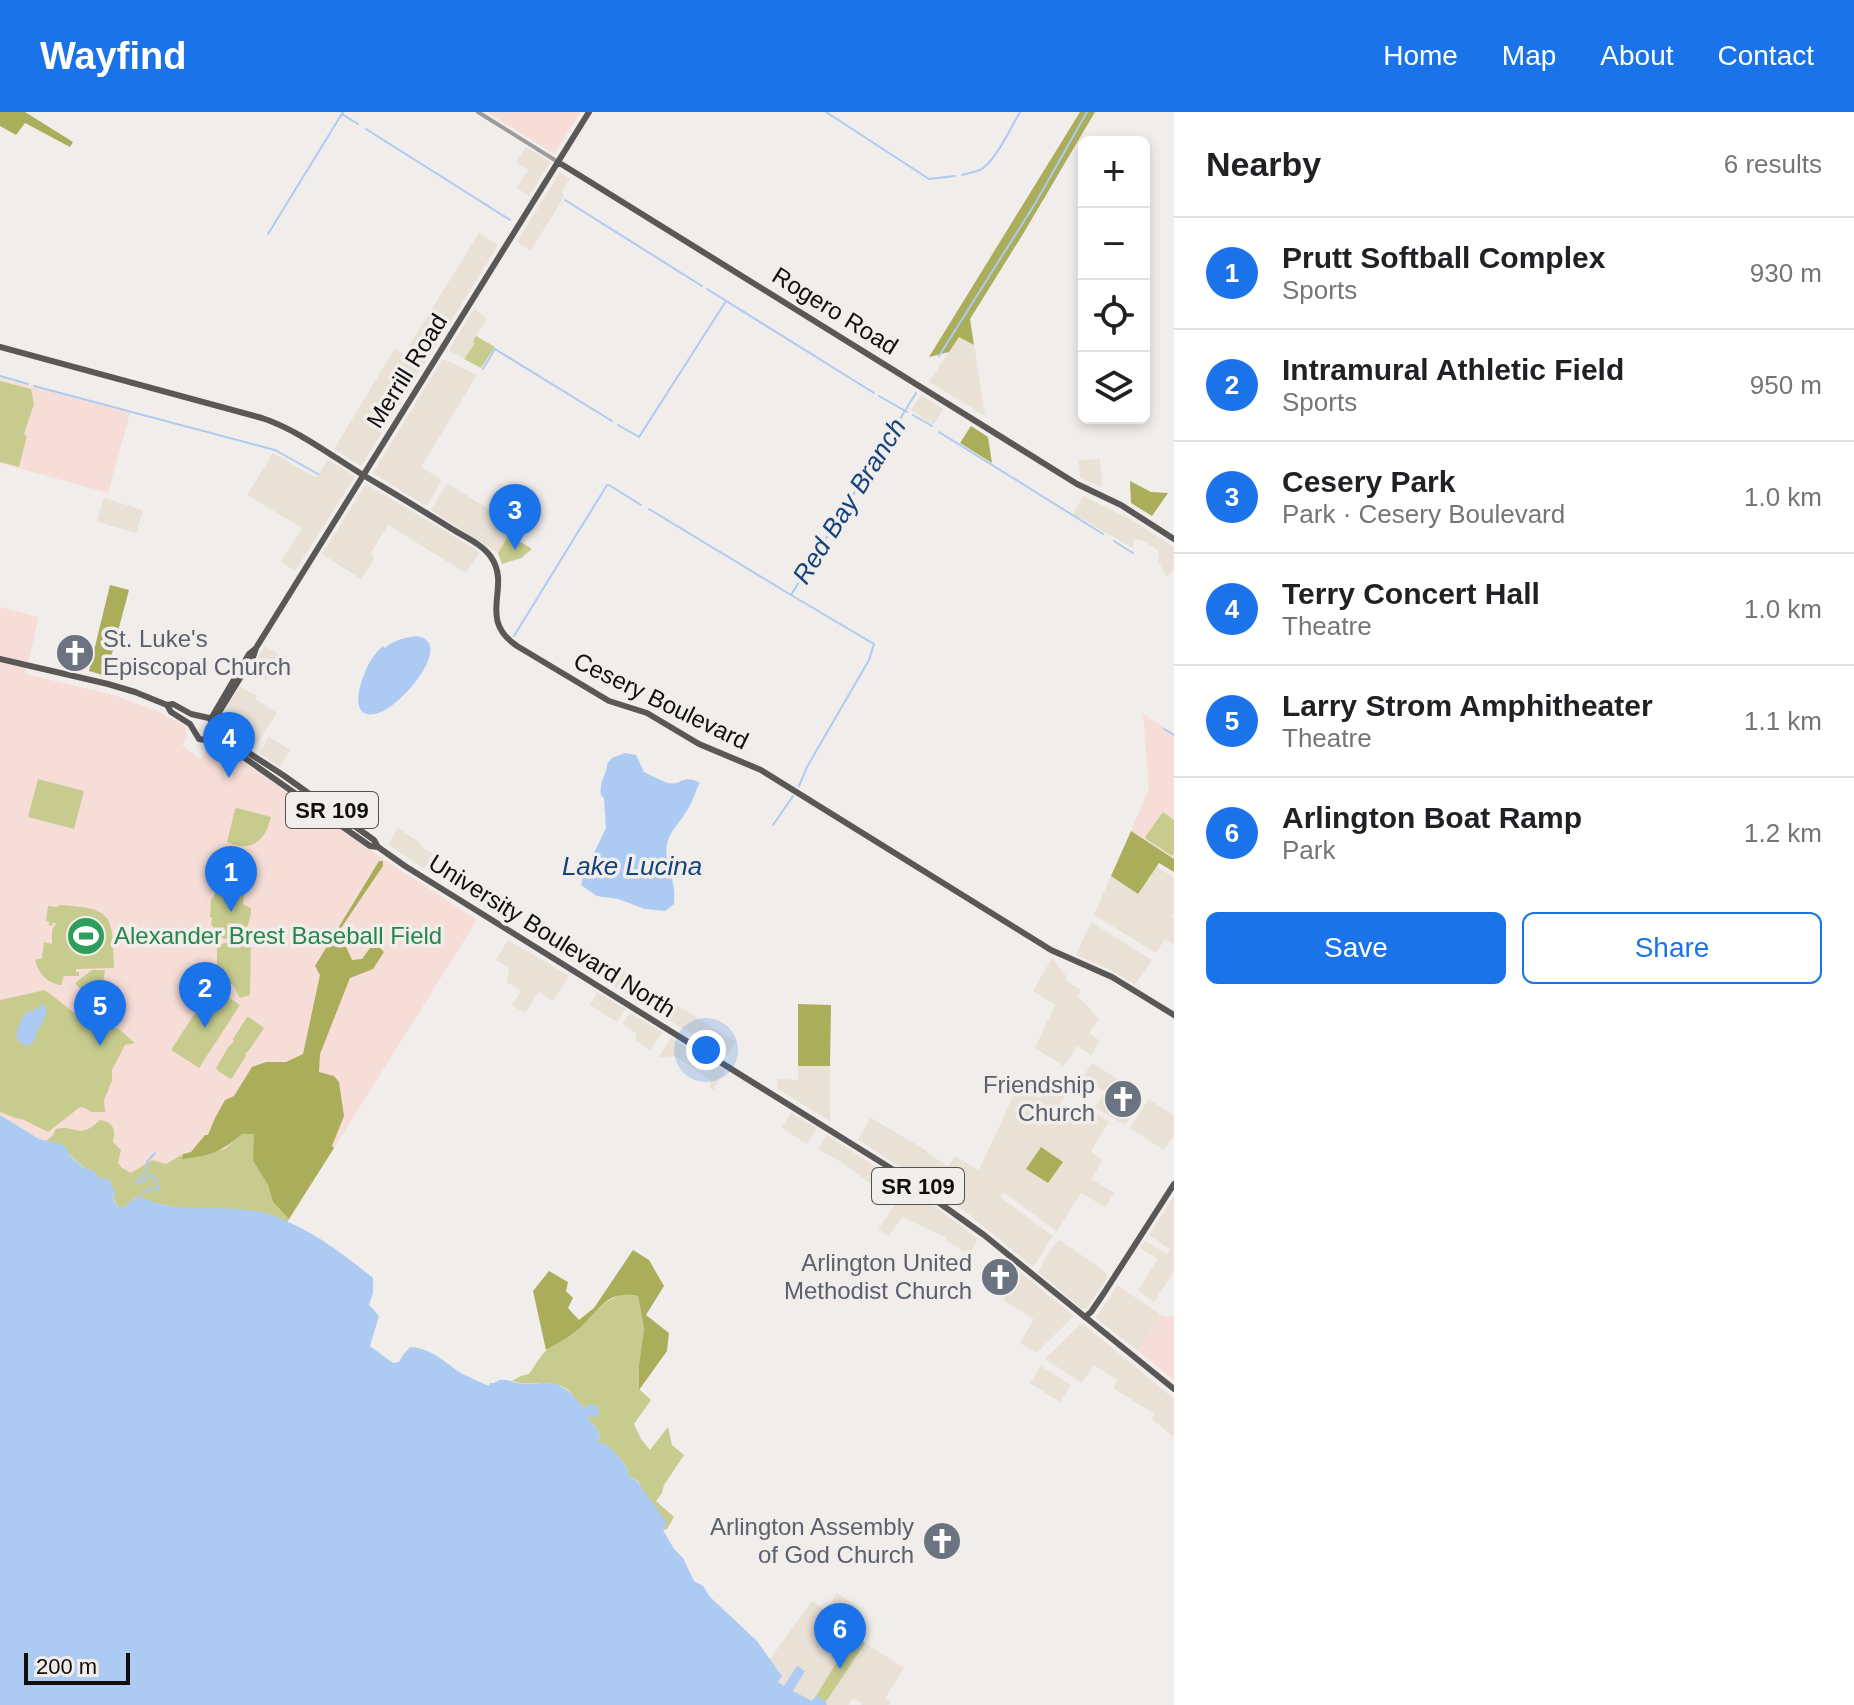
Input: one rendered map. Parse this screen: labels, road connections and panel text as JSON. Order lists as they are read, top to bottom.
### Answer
{
  "streets": {
    "main road": [
      "Rogero Road",
      "Merrill Road",
      "Cesery Boulevard",
      "SR 109",
      "University Boulevard North"
    ]
  },
  "crossings": [
    ["Rogero Road", "Merrill Road"],
    ["Merrill Road", "Cesery Boulevard"],
    ["Merrill Road", "SR 109"],
    ["Merrill Road", "University Boulevard North"],
    ["SR 109", "University Boulevard North"]
  ],
  "water": ["Red Bay Branch", "Lake Lucina"],
  "places": {
    "church": [
      "St. Luke's Episcopal Church",
      "Friendship Church",
      "Arlington United Methodist Church",
      "Arlington Assembly of God Church"
    ],
    "sports": ["Alexander Brest Baseball Field"]
  },
  "scale_bar": "200 m",
  "page": {
    "header": "Wayfind",
    "nav": [
      "Home",
      "Map",
      "About",
      "Contact"
    ],
    "heading": ["Nearby", "6 results"],
    "map_buttons": ["+", "−"],
    "list": [
      {
        "mark": "1",
        "name": "Prutt Softball Complex",
        "note": "Sports",
        "value": "930 m"
      },
      {
        "mark": "2",
        "name": "Intramural Athletic Field",
        "note": "Sports",
        "value": "950 m"
      },
      {
        "mark": "3",
        "name": "Cesery Park",
        "note": "Park · Cesery Boulevard",
        "value": "1.0 km"
      },
      {
        "mark": "4",
        "name": "Terry Concert Hall",
        "note": "Theatre",
        "value": "1.0 km"
      },
      {
        "mark": "5",
        "name": "Larry Strom Amphitheater",
        "note": "Theatre",
        "value": "1.1 km"
      },
      {
        "mark": "6",
        "name": "Arlington Boat Ramp",
        "note": "Park",
        "value": "1.2 km"
      }
    ],
    "pins": [
      "3",
      "4",
      "1",
      "2",
      "5",
      "6"
    ],
    "buttons": ["Save", "Share"],
    "scale": "200 m"
  }
}
